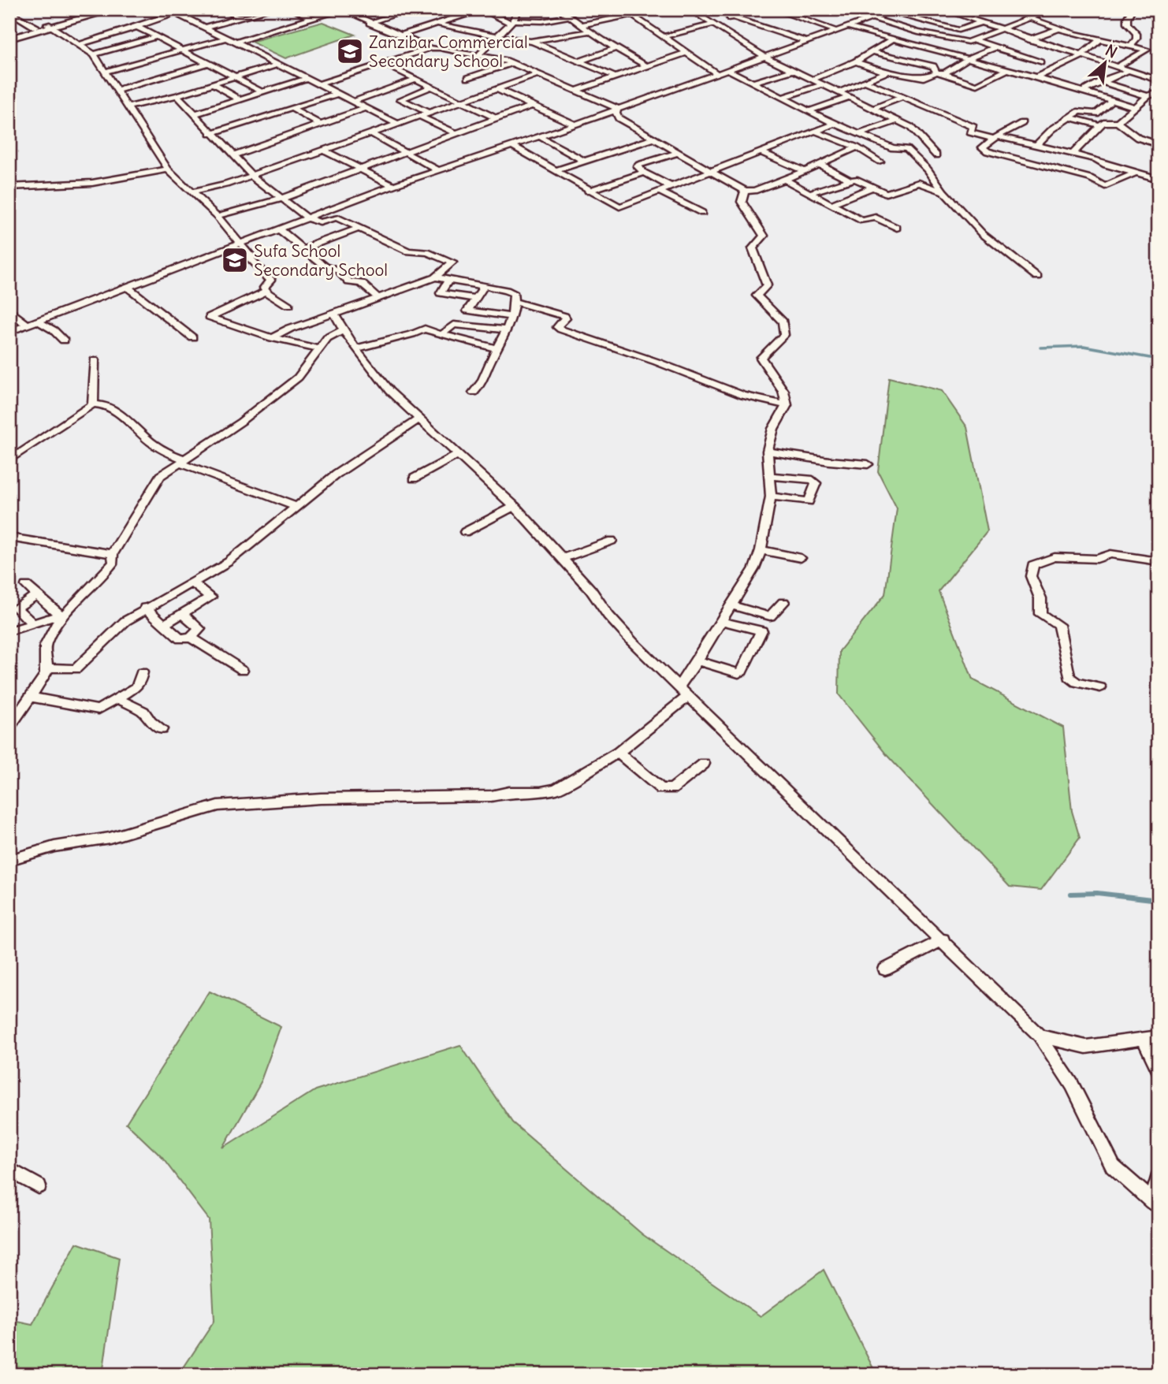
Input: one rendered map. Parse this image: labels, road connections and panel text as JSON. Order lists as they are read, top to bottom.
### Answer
{
  "places": {
    "school or university": ["Zanzibar Commercial Secondary School", "Sufa School Secondary School"]
  },
  "north": "top right"
}
